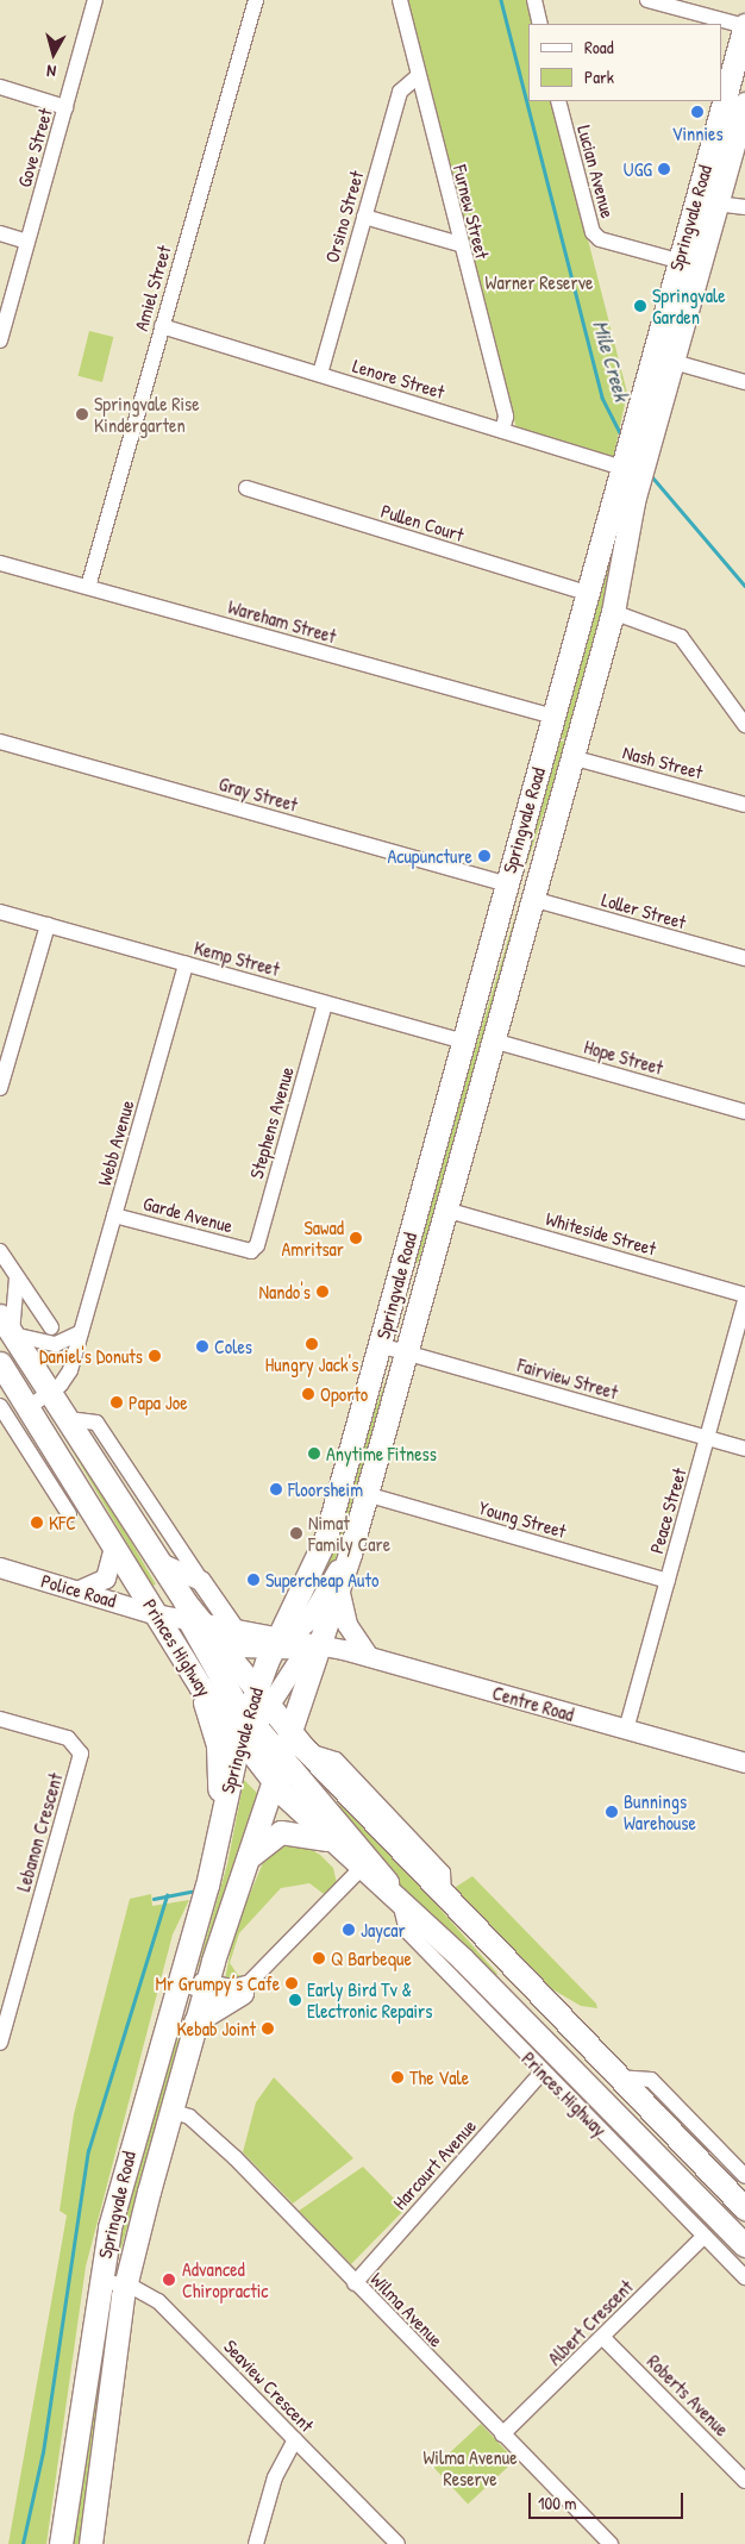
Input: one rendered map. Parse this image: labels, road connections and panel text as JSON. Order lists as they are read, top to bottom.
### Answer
{
  "streets": {
    "highway": ["Springvale Road", "Princes Highway"],
    "main road": ["Police Road", "Centre Road"],
    "street": [
      "Gove Street",
      "Lucian Avenue",
      "Furnew Street",
      "Orsino Street",
      "Amiel Street",
      "Lenore Street",
      "Pullen Court",
      "Wareham Street",
      "Nash Street",
      "Gray Street",
      "Loller Street",
      "Kemp Street",
      "Hope Street",
      "Stephens Avenue",
      "Webb Avenue",
      "Garde Avenue",
      "Whiteside Street",
      "Fairview Street",
      "Peace Street",
      "Young Street",
      "Lebanon Crescent",
      "Harcourt Avenue",
      "Wilma Avenue",
      "Albert Crescent",
      "Seaview Crescent",
      "Roberts Avenue"
    ]
  },
  "crossings": [
    ["Lucian Avenue", "Springvale Road"],
    ["Furnew Street", "Orsino Street"],
    ["Furnew Street", "Lenore Street"],
    ["Orsino Street", "Lenore Street"],
    ["Springvale Road", "Lenore Street"],
    ["Springvale Road", "Pullen Court"],
    ["Springvale Road", "Wareham Street"],
    ["Springvale Road", "Nash Street"],
    ["Springvale Road", "Gray Street"],
    ["Springvale Road", "Loller Street"],
    ["Springvale Road", "Kemp Street"],
    ["Springvale Road", "Hope Street"],
    ["Springvale Road", "Whiteside Street"],
    ["Springvale Road", "Fairview Street"],
    ["Springvale Road", "Young Street"],
    ["Springvale Road", "Princes Highway"],
    ["Springvale Road", "Centre Road"],
    ["Springvale Road", "Wilma Avenue"],
    ["Springvale Road", "Seaview Crescent"],
    ["Amiel Street", "Lenore Street"],
    ["Amiel Street", "Wareham Street"],
    ["Kemp Street", "Stephens Avenue"],
    ["Kemp Street", "Webb Avenue"],
    ["Stephens Avenue", "Garde Avenue"],
    ["Webb Avenue", "Garde Avenue"],
    ["Webb Avenue", "Princes Highway"],
    ["Fairview Street", "Peace Street"],
    ["Peace Street", "Young Street"],
    ["Peace Street", "Centre Road"],
    ["Police Road", "Princes Highway"],
    ["Princes Highway", "Centre Road"],
    ["Princes Highway", "Harcourt Avenue"],
    ["Princes Highway", "Albert Crescent"],
    ["Harcourt Avenue", "Wilma Avenue"],
    ["Wilma Avenue", "Albert Crescent"],
    ["Albert Crescent", "Roberts Avenue"]
  ],
  "water": ["Mile Creek"],
  "parks": ["Warner Reserve", "Wilma Avenue Reserve"],
  "places": [
    "Vinnies",
    "UGG",
    "Springvale Garden",
    "Springvale Rise Kindergarten",
    "Acupuncture",
    "Sawad Amritsar",
    "Nando's",
    "Hungry Jack's",
    "Coles",
    "Daniel's Donuts",
    "Oporto",
    "Papa Joe",
    "Anytime Fitness",
    "Floorsheim",
    "KFC",
    "Nimat Family Care",
    "Supercheap Auto",
    "Bunnings Warehouse",
    "Jaycar",
    "Q Barbeque",
    "Mr Grumpy’s Cafe",
    "Early Bird Tv & Electronic Repairs",
    "Kebab Joint",
    "The Vale",
    "Advanced Chiropractic"
  ],
  "legend": ["Road", "Park"],
  "scale_bar": "100 m",
  "north": "bottom"
}
